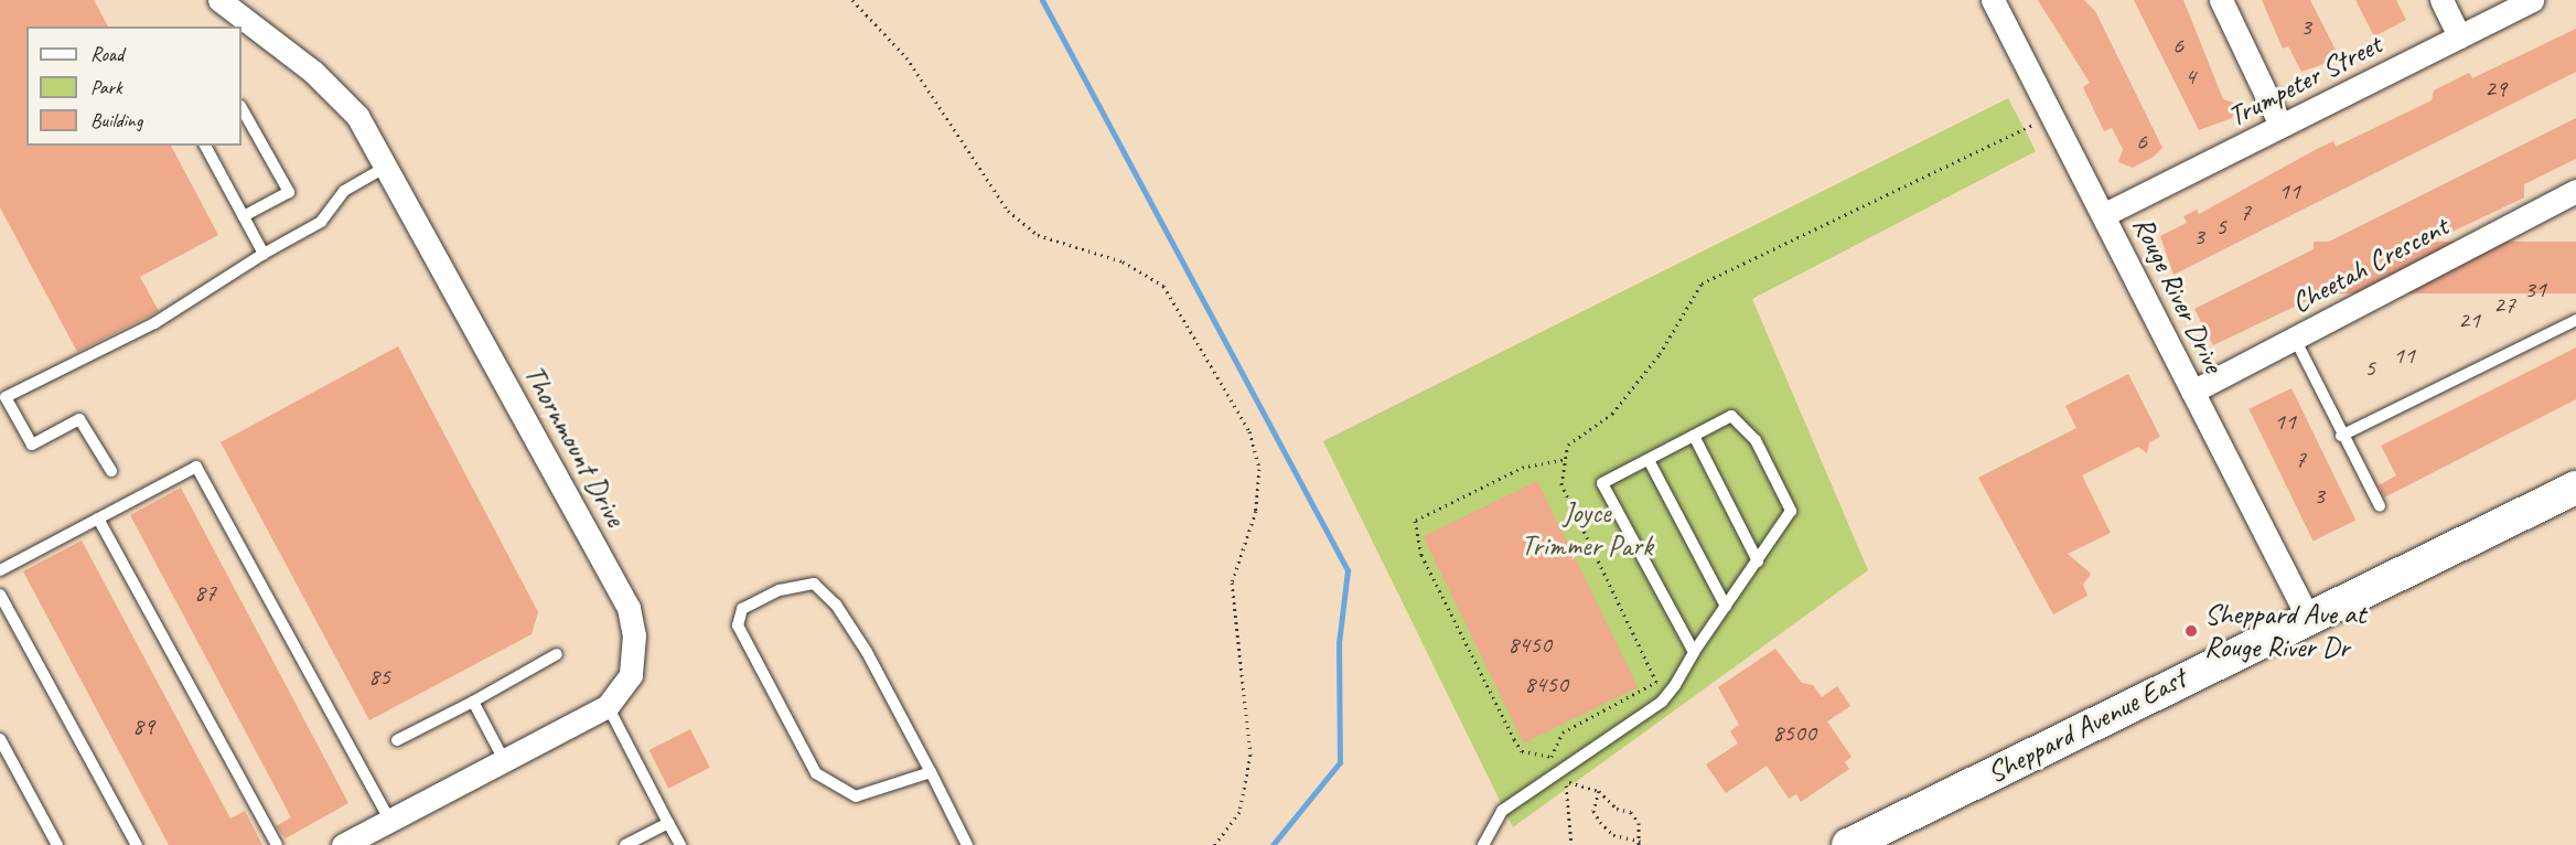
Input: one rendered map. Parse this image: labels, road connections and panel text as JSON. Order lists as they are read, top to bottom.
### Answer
{
  "streets": {
    "main road": ["Sheppard Avenue East"],
    "street": [
      "Trumpeter Street",
      "Cheetah Crescent",
      "Rouge River Drive",
      "Thornmount Drive"
    ]
  },
  "crossings": [
    ["Trumpeter Street", "Rouge River Drive"],
    ["Cheetah Crescent", "Rouge River Drive"],
    ["Rouge River Drive", "Sheppard Avenue East"]
  ],
  "parks": ["Joyce Trimmer Park"],
  "places": ["Sheppard Ave at Rouge River Dr"],
  "house_numbers": [
    "3",
    "6",
    "4",
    "29",
    "6",
    "11",
    "7",
    "5",
    "3",
    "31",
    "27",
    "21",
    "11",
    "5",
    "11",
    "7",
    "3",
    "87",
    "8450",
    "85",
    "8450",
    "89",
    "8500"
  ],
  "legend": ["Road", "Park", "Building"]
}
